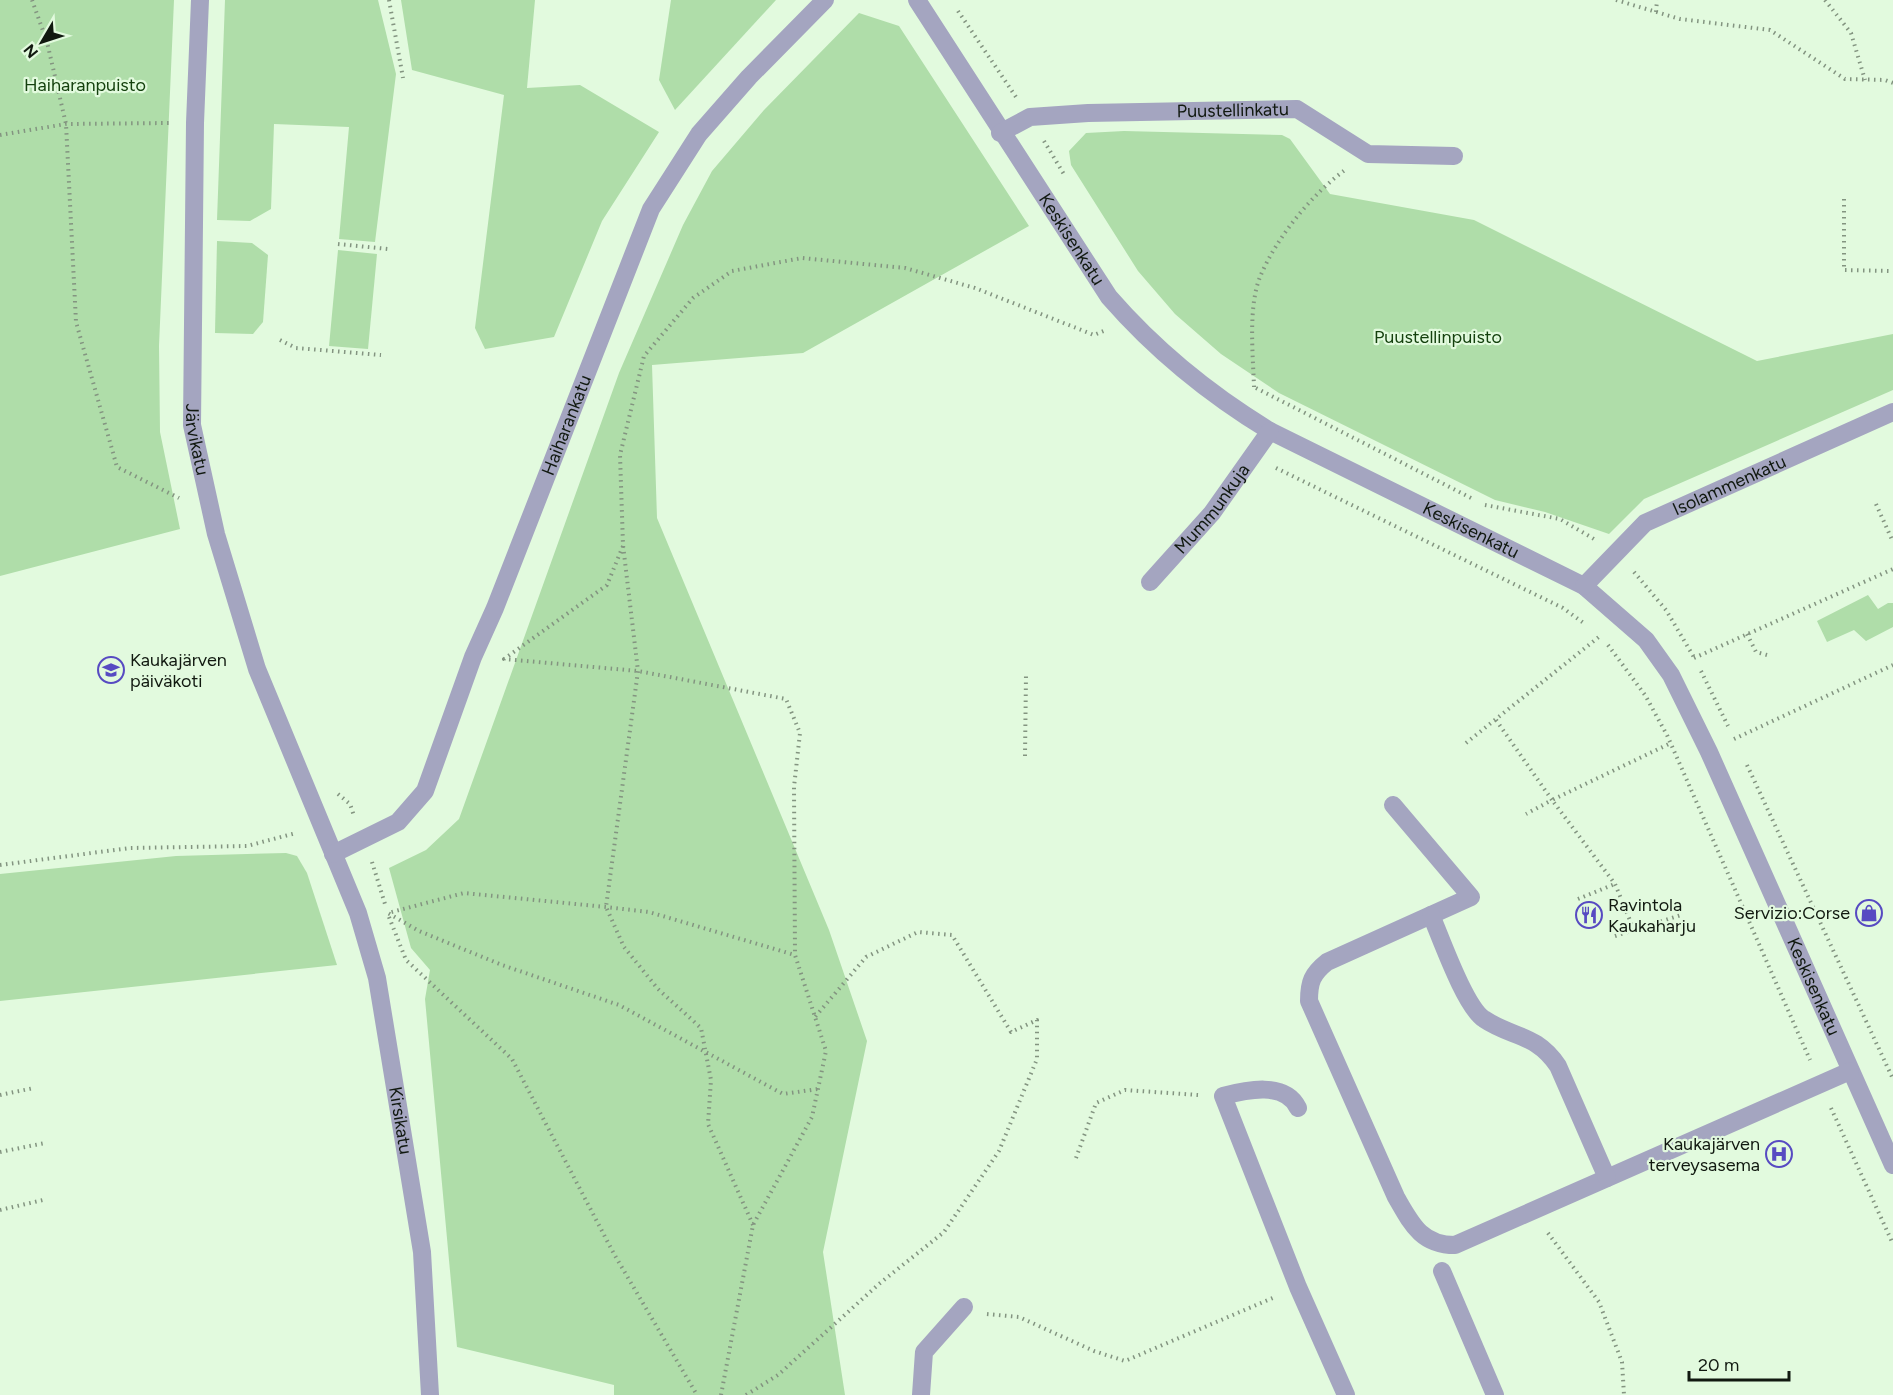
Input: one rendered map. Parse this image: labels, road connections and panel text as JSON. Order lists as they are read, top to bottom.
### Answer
{
  "streets": {
    "street": [
      "Puustellinkatu",
      "Keskisenkatu",
      "Haiharankatu",
      "Järvikatu",
      "Isolammenkatu",
      "Mummunkuja",
      "Kirsikatu"
    ]
  },
  "crossings": [
    ["Puustellinkatu", "Keskisenkatu"],
    ["Keskisenkatu", "Isolammenkatu"],
    ["Keskisenkatu", "Mummunkuja"],
    ["Haiharankatu", "Järvikatu"],
    ["Haiharankatu", "Kirsikatu"],
    ["Järvikatu", "Kirsikatu"]
  ],
  "parks": ["Haiharanpuisto", "Puustellinpuisto"],
  "places": {
    "school or university": ["Kaukajärven päiväkoti"],
    "shop": ["Servizio:Corse"],
    "restaurant": ["Ravintola Kaukaharju"],
    "hospital": ["Kaukajärven terveysasema"]
  },
  "scale_bar": "20 m",
  "north": "bottom left"
}
